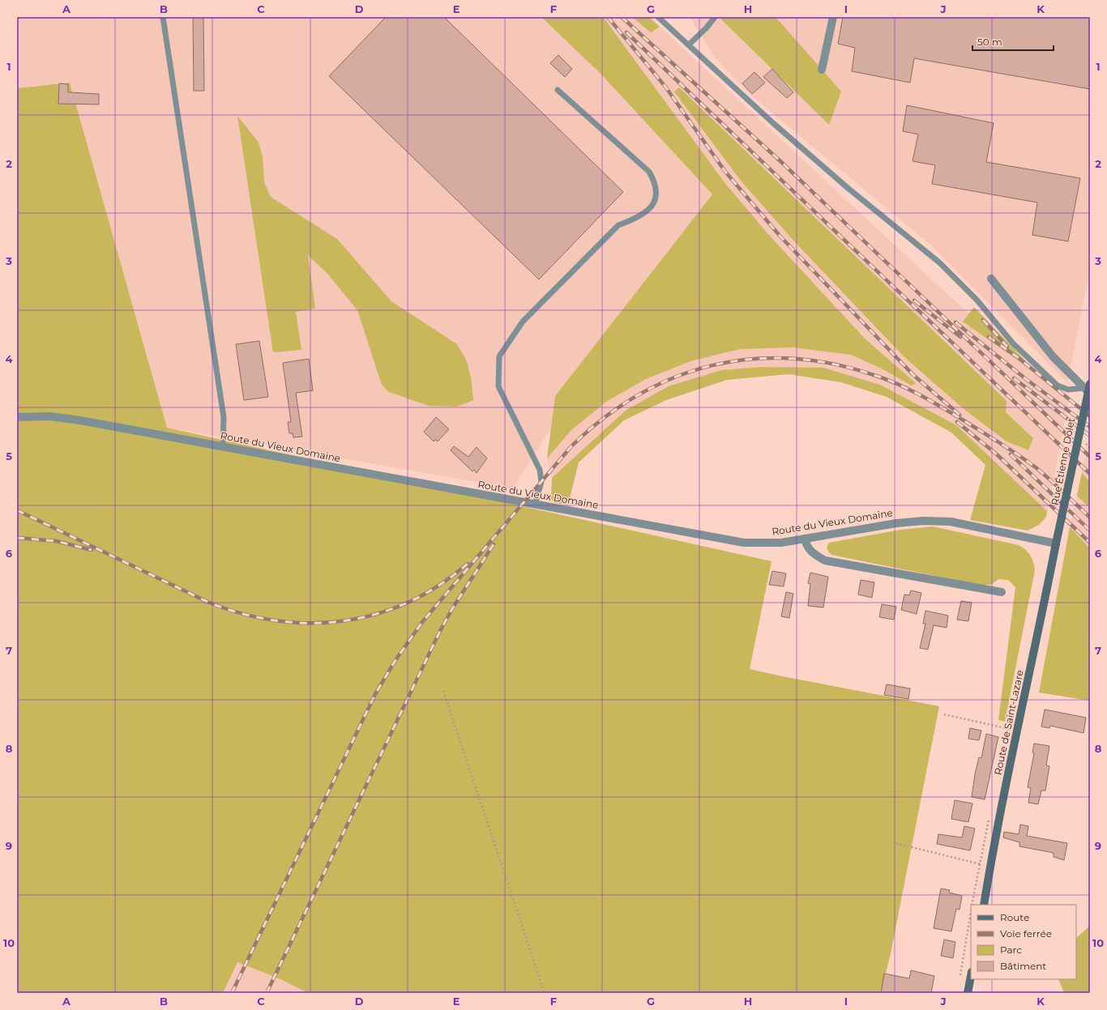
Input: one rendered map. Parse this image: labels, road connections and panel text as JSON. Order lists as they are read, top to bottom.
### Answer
{
  "streets": {
    "main road": ["Rue Étienne Dolet", "Route de Saint-Lazare"],
    "street": ["Route du Vieux Domaine"]
  },
  "crossings": [
    ["Route du Vieux Domaine", "Rue Étienne Dolet"],
    ["Route du Vieux Domaine", "Route de Saint-Lazare"],
    ["Rue Étienne Dolet", "Route de Saint-Lazare"]
  ],
  "legend": [
    "Route",
    "Voie ferrée",
    "Parc",
    "Bâtiment"
  ],
  "scale_bar": "50 m",
  "grid": {
    "columns": [
      "A",
      "B",
      "C",
      "D",
      "E",
      "F",
      "G",
      "H",
      "I",
      "J",
      "K"
    ],
    "rows": [
      "1",
      "2",
      "3",
      "4",
      "5",
      "6",
      "7",
      "8",
      "9",
      "10"
    ]
  }
}
